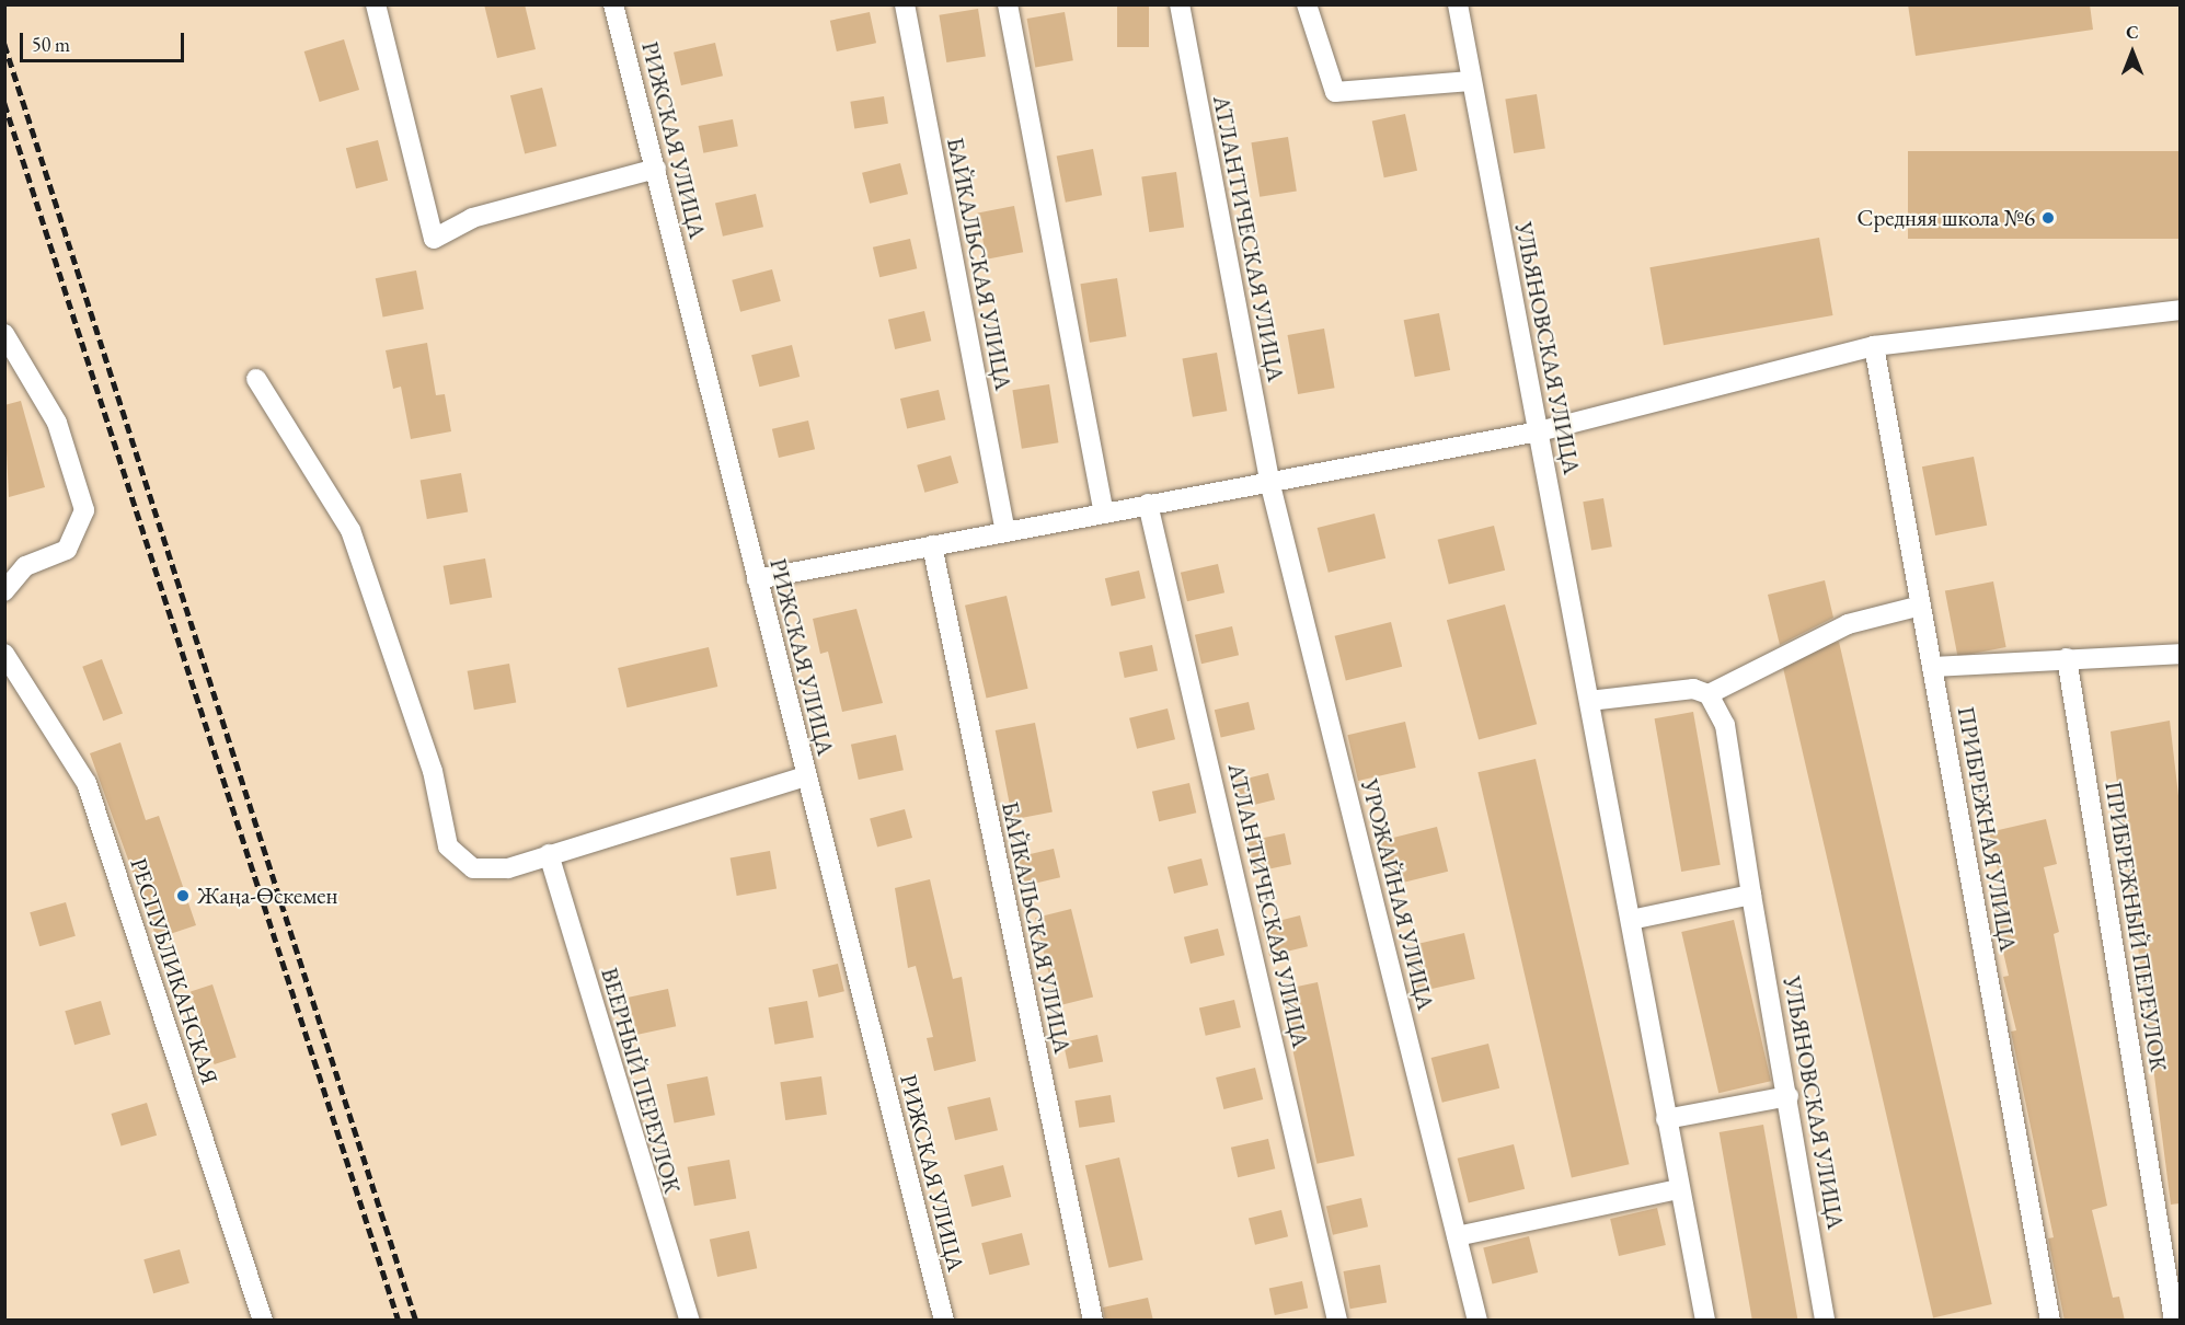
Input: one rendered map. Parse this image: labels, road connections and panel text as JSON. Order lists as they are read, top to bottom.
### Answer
{
  "streets": {
    "street": [
      "РИЖСКАЯ УЛИЦА",
      "АТЛАНТИЧЕСКАЯ УЛИЦА",
      "БАЙКАЛЬСКАЯ УЛИЦА",
      "УЛЬЯНОВСКАЯ УЛИЦА",
      "ПРИБРЕЖНАЯ УЛИЦА",
      "УРОЖАЙНАЯ УЛИЦА",
      "ПРИБРЕЖНЫЙ ПЕРЕУЛОК",
      "РЕСПУБЛИКАНСКАЯ",
      "ВЕЕРНЫЙ ПЕРЕУЛОК"
    ]
  },
  "crossings": [
    ["АТЛАНТИЧЕСКАЯ УЛИЦА", "УРОЖАЙНАЯ УЛИЦА"]
  ],
  "places": ["Средняя школа №6", "Жаңа-Өскемен"],
  "scale_bar": "50 m",
  "north": "top"
}
